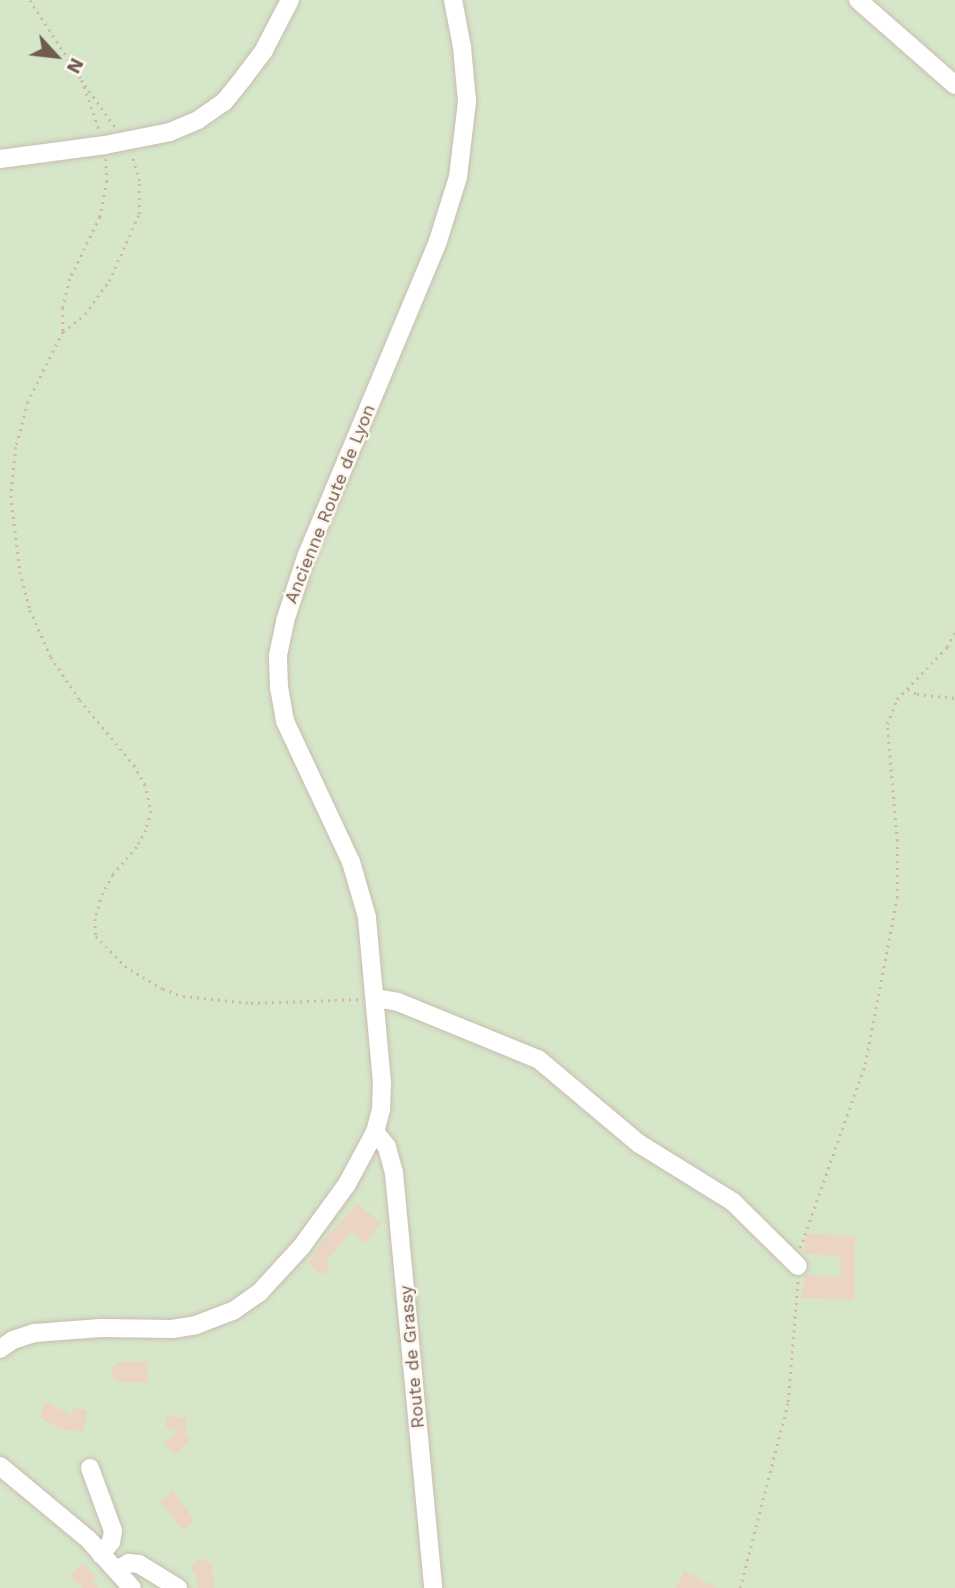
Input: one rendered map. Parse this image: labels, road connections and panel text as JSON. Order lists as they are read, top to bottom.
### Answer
{
  "streets": {
    "street": ["Ancienne Route de Lyon", "Route de Grassy"]
  },
  "crossings": [
    ["Ancienne Route de Lyon", "Route de Grassy"]
  ],
  "north": "bottom right"
}
